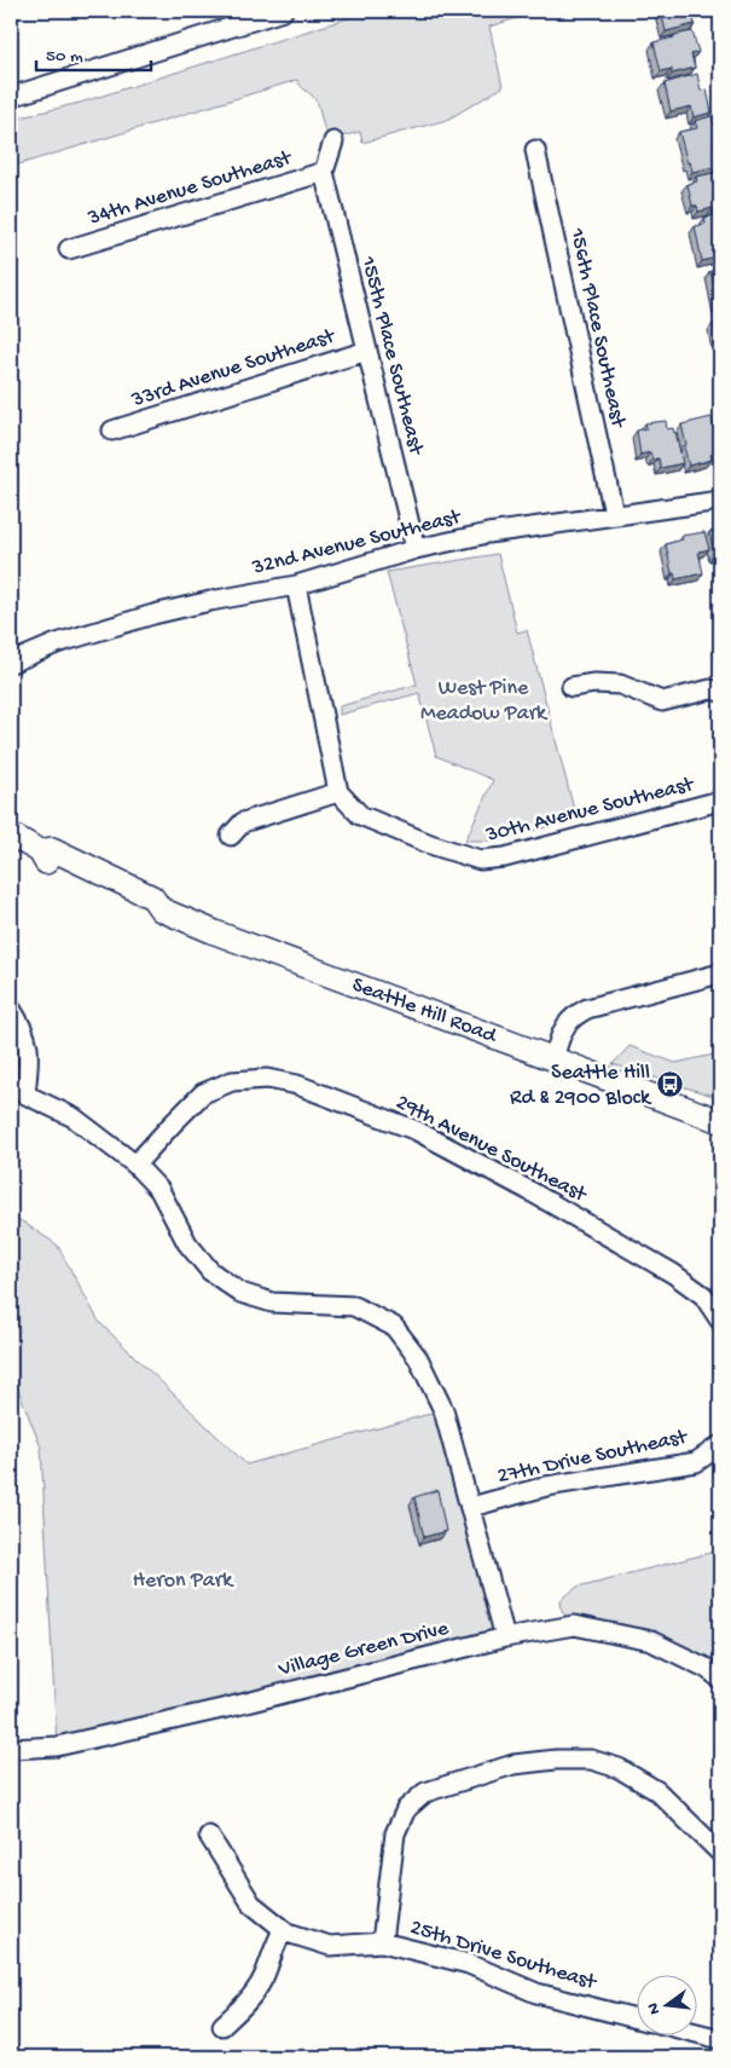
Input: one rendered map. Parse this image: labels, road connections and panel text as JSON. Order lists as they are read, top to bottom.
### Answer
{
  "streets": {
    "main road": ["Seattle Hill Road"],
    "street": [
      "34th Avenue Southeast",
      "156th Place Southeast",
      "155th Place Southeast",
      "33rd Avenue Southeast",
      "32nd Avenue Southeast",
      "30th Avenue Southeast",
      "29th Avenue Southeast",
      "27th Drive Southeast",
      "Village Green Drive",
      "25th Drive Southeast"
    ]
  },
  "crossings": [
    ["34th Avenue Southeast", "155th Place Southeast"],
    ["156th Place Southeast", "32nd Avenue Southeast"],
    ["155th Place Southeast", "33rd Avenue Southeast"],
    ["155th Place Southeast", "32nd Avenue Southeast"]
  ],
  "parks": ["West Pine Meadow Park", "Heron Park"],
  "places": {
    "bus stop": ["Seattle Hill Rd & 2900 Block"]
  },
  "scale_bar": "50 m",
  "north": "left"
}
